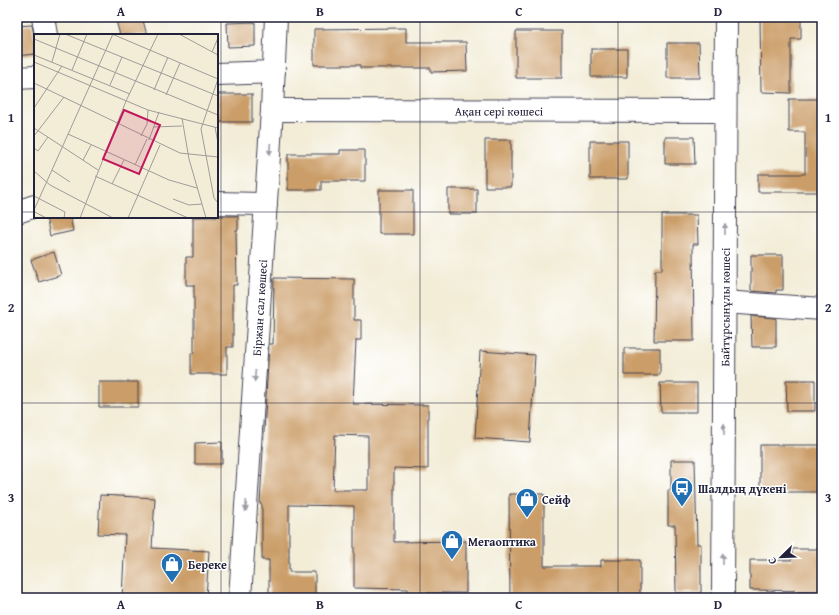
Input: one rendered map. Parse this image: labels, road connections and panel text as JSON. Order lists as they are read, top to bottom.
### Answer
{
  "streets": {
    "street": ["Ақан сері көшесі", "Байтұрсынұлы көшесі", "Біржан сал көшесі"]
  },
  "crossings": [
    ["Ақан сері көшесі", "Байтұрсынұлы көшесі"],
    ["Ақан сері көшесі", "Біржан сал көшесі"]
  ],
  "one_way": ["Байтұрсынұлы көшесі", "Біржан сал көшесі"],
  "places": {
    "bus stop": ["Шалдың дүкені"],
    "shop": ["Сейф", "Мегаоптика", "Береке"]
  },
  "north": "bottom left",
  "grid": {
    "columns": [
      "A",
      "B",
      "C",
      "D"
    ],
    "rows": ["1", "2", "3"]
  }
}
